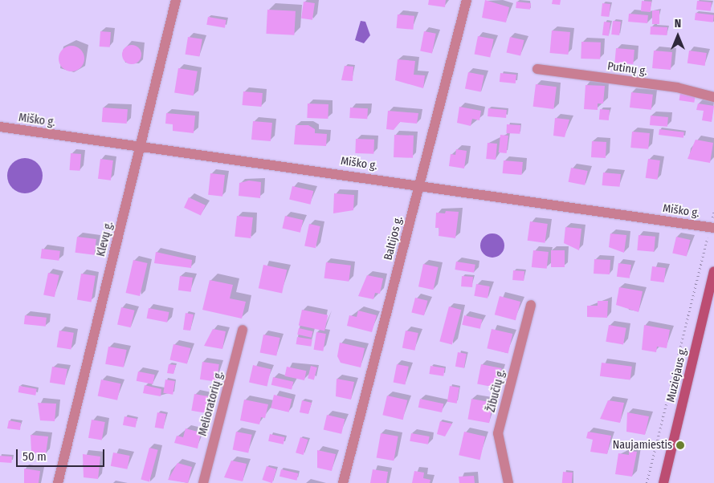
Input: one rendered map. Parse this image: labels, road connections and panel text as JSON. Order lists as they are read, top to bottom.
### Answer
{
  "streets": {
    "main road": ["Muziejaus g."],
    "street": [
      "Putinų g.",
      "Miško g.",
      "Baltijos g.",
      "Klevų g.",
      "Žibučių g.",
      "Melioratorių g."
    ]
  },
  "crossings": [
    ["Miško g.", "Baltijos g."],
    ["Miško g.", "Klevų g."]
  ],
  "places": ["Naujamiestis"],
  "scale_bar": "50 m",
  "north": "top"
}
